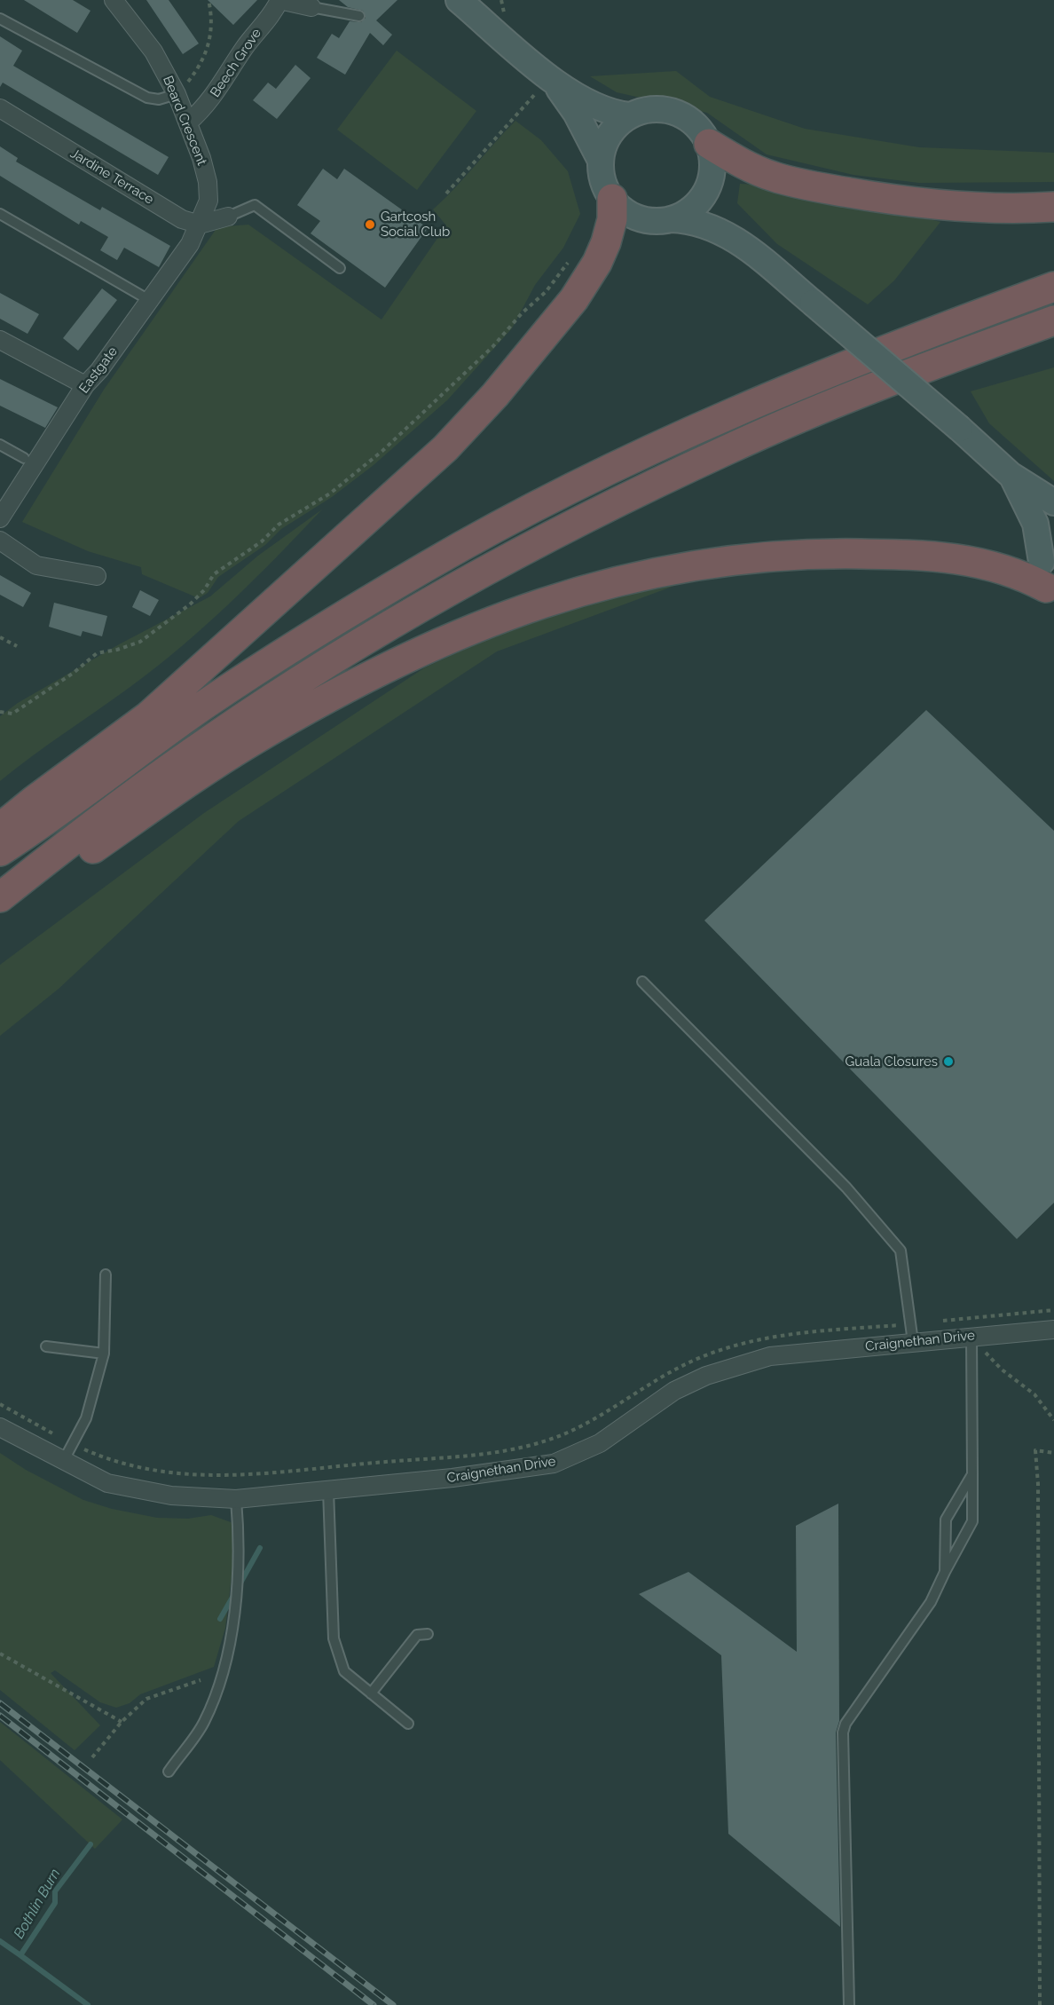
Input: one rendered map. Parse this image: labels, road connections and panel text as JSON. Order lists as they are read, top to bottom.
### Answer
{
  "streets": {
    "street": [
      "Beech Grove",
      "Beard Crescent",
      "Jardine Terrace",
      "Eastgate",
      "Craignethan Drive"
    ]
  },
  "crossings": [
    ["Beech Grove", "Beard Crescent"],
    ["Beard Crescent", "Jardine Terrace"],
    ["Beard Crescent", "Eastgate"],
    ["Jardine Terrace", "Eastgate"]
  ],
  "water": ["Bothlin Burn"],
  "places": ["Gartcosh Social Club", "Guala Closures"]
}
